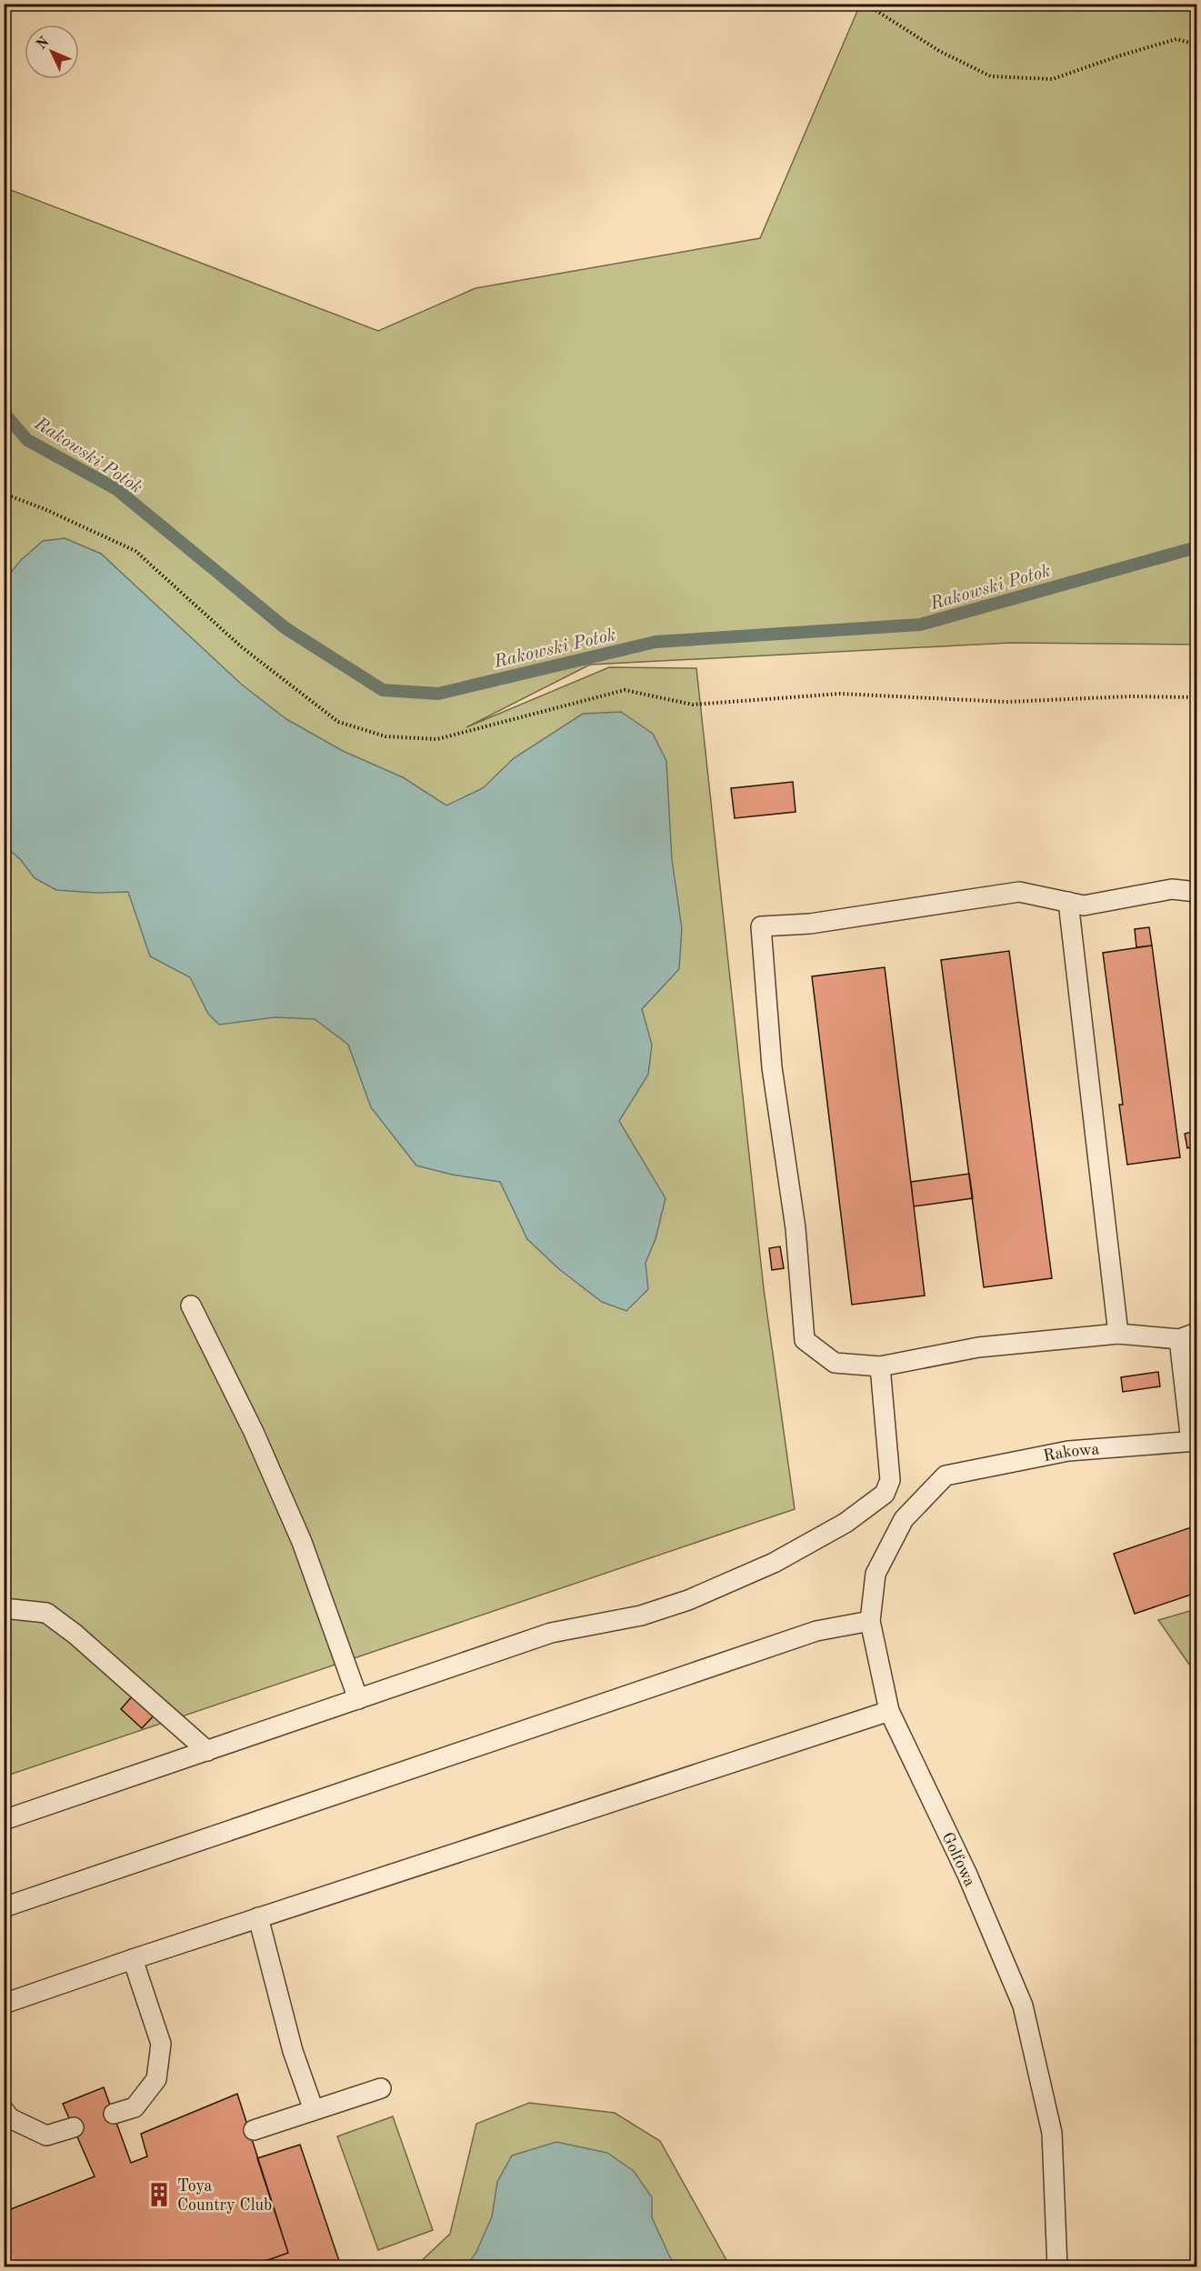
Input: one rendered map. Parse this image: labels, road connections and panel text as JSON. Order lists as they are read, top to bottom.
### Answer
{
  "streets": {
    "lane": ["Rakowa", "Golfowa"]
  },
  "crossings": [
    ["Rakowa", "Golfowa"]
  ],
  "water": ["Rakowski Potok"],
  "places": {
    "building": ["Toya Country Club"]
  },
  "north": "top left"
}
